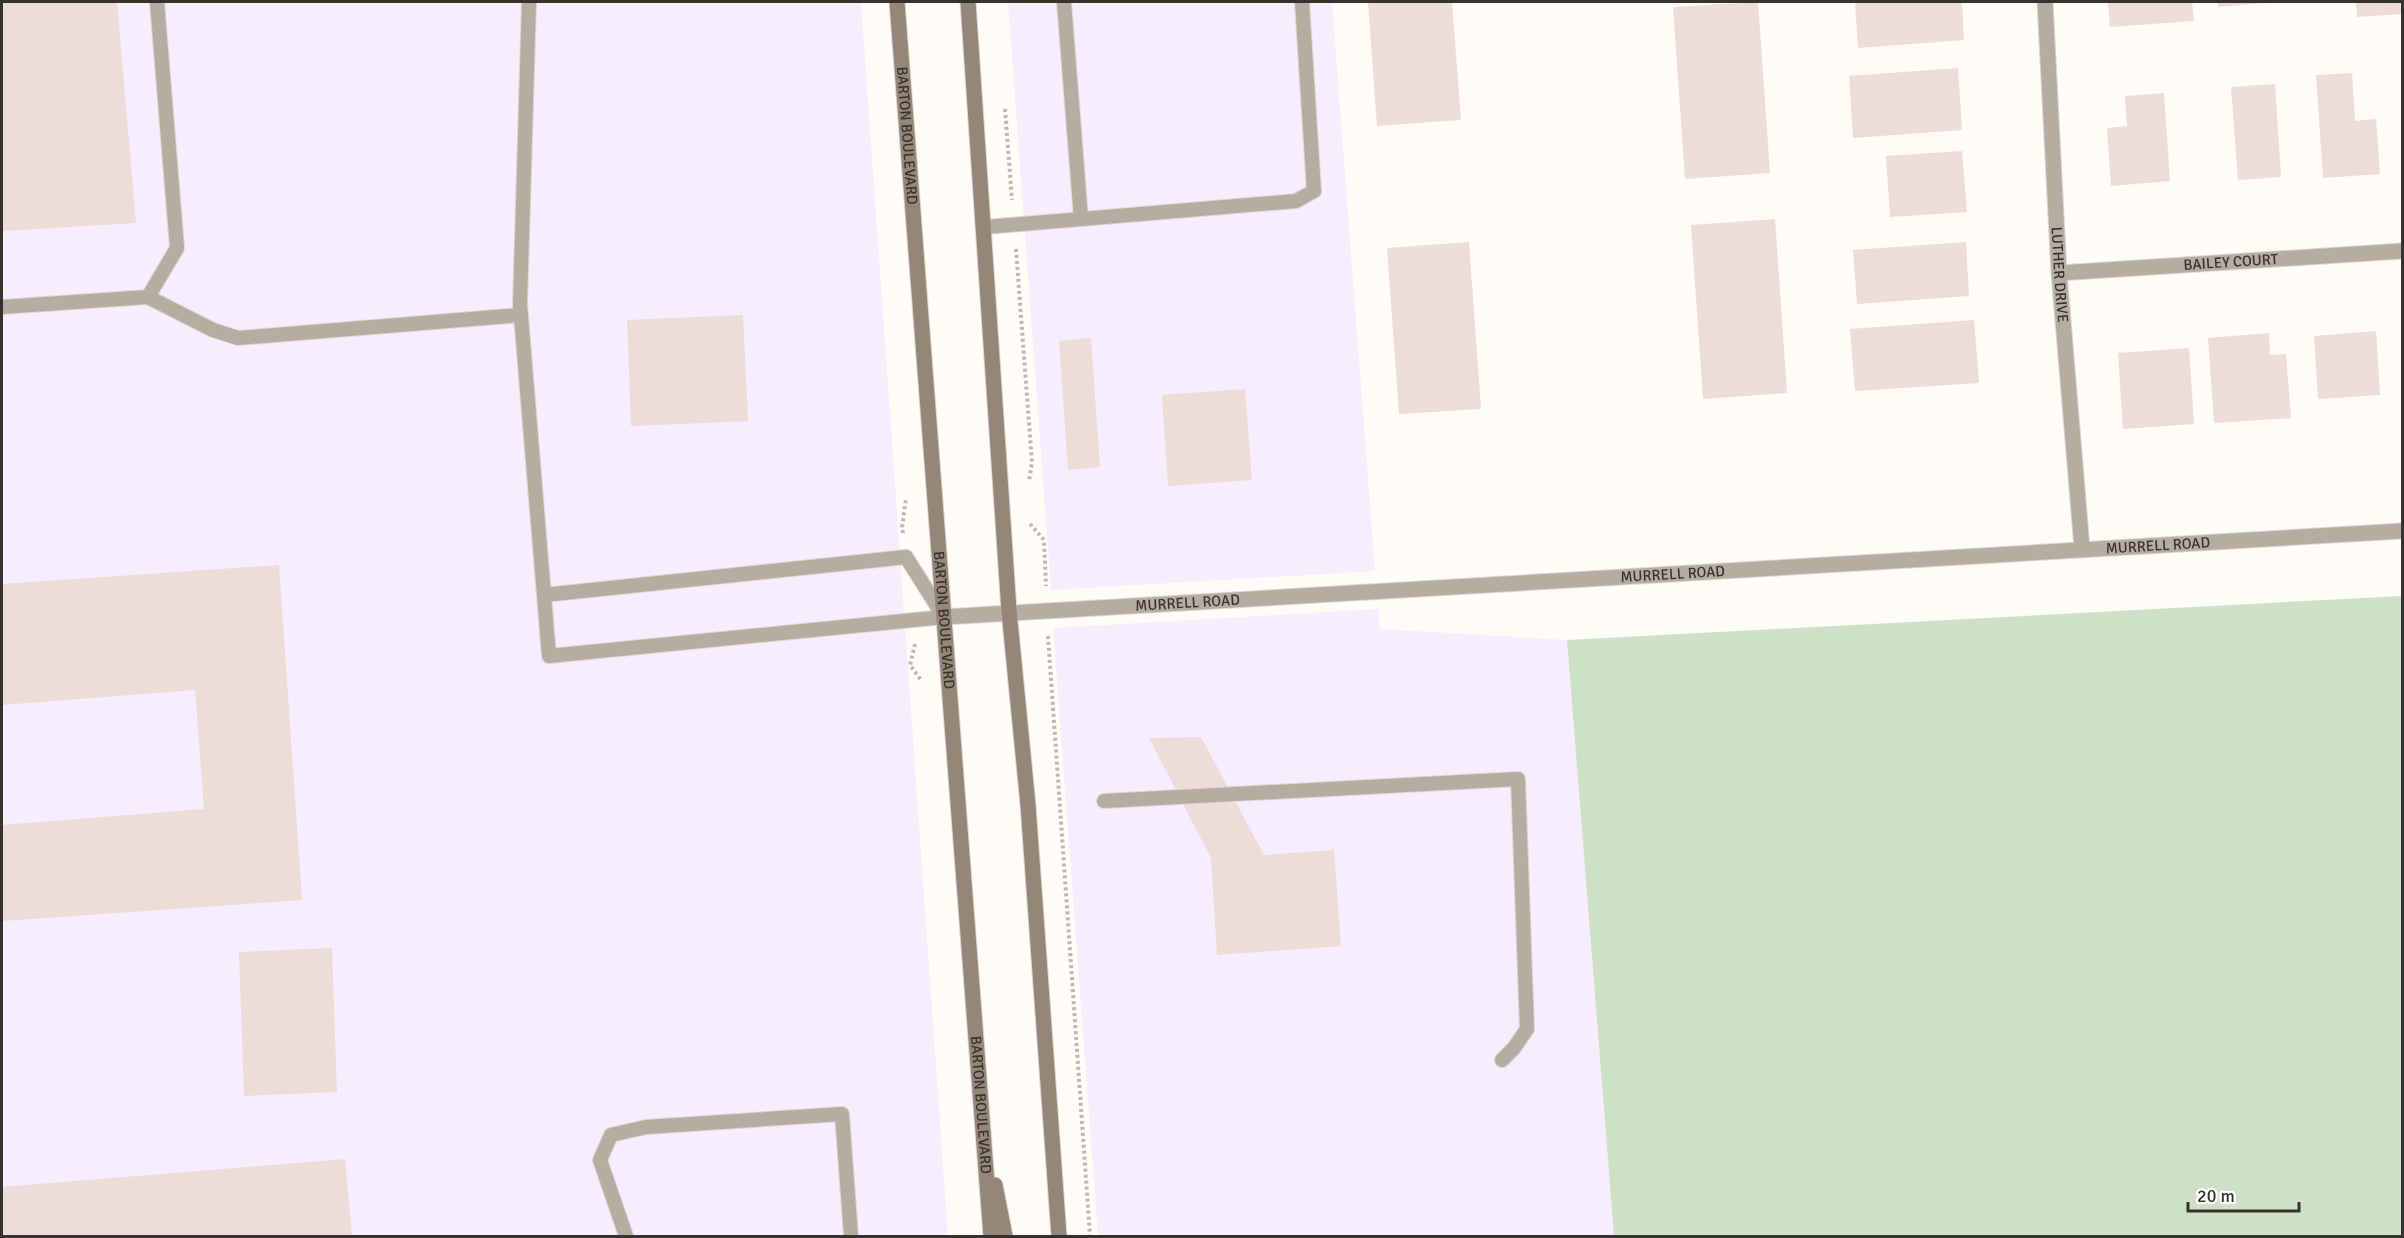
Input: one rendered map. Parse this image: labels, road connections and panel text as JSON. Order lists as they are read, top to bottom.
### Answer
{
  "streets": {
    "main road": ["BARTON BOULEVARD"],
    "street": ["BAILEY COURT", "LUTHER DRIVE", "MURRELL ROAD"]
  },
  "crossings": [
    ["BARTON BOULEVARD", "MURRELL ROAD"],
    ["BAILEY COURT", "LUTHER DRIVE"],
    ["LUTHER DRIVE", "MURRELL ROAD"]
  ],
  "scale_bar": "20 m"
}
